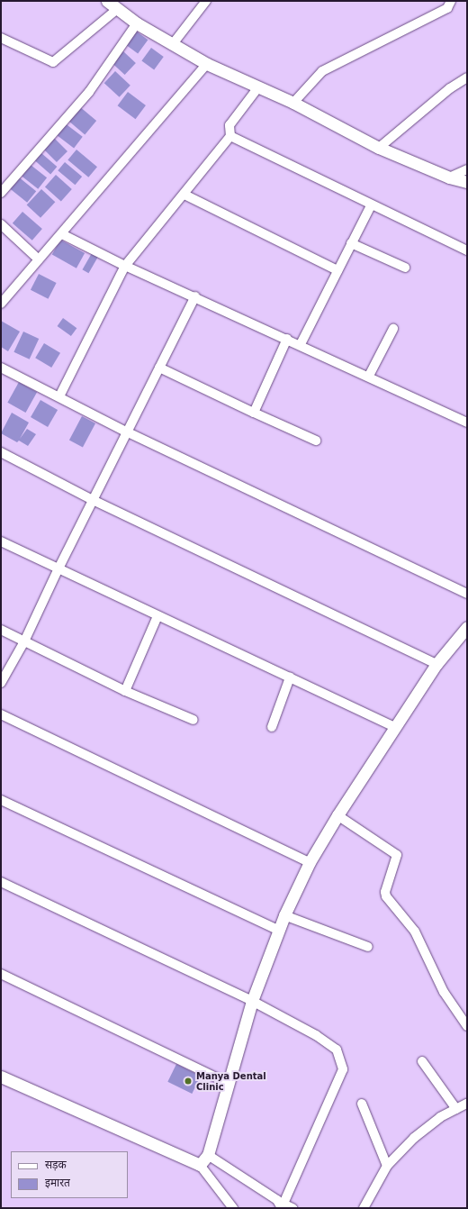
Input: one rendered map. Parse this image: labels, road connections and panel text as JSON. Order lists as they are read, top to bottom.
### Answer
{
  "places": ["Manya Dental Clinic"],
  "legend": ["सड़क", "इमारत"]
}
